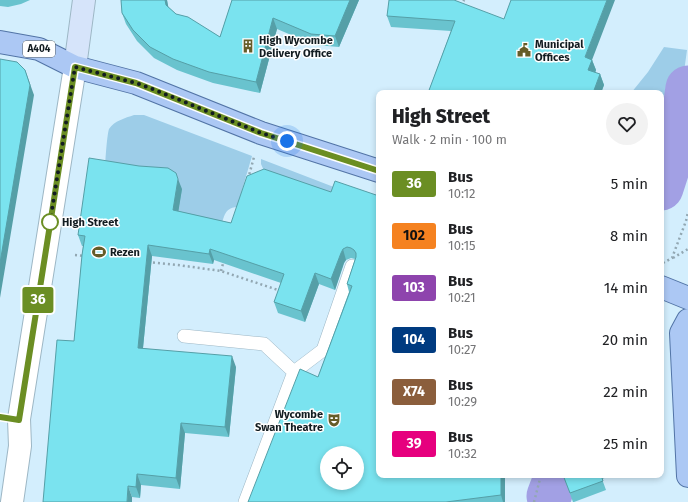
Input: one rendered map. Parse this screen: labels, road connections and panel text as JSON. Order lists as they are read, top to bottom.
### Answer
{
  "streets": {
    "main road": ["A404"]
  },
  "places": {
    "building": ["High Wycombe Delivery Office"],
    "public building": ["Municipal Offices"],
    "other": ["High Street"],
    "sports": ["Rezen"],
    "theatre": ["Wycombe Swan Theatre"]
  },
  "lines": ["bus line 36"],
  "page": {
    "on_map": "36",
    "heading": ["High Street", "Walk · 2 min · 100 m"],
    "list": [
      {
        "mark": "36",
        "name": "Bus",
        "note": "10:12",
        "value": "5 min"
      },
      {
        "mark": "102",
        "name": "Bus",
        "note": "10:15",
        "value": "8 min"
      },
      {
        "mark": "103",
        "name": "Bus",
        "note": "10:21",
        "value": "14 min"
      },
      {
        "mark": "104",
        "name": "Bus",
        "note": "10:27",
        "value": "20 min"
      },
      {
        "mark": "X74",
        "name": "Bus",
        "note": "10:29",
        "value": "22 min"
      },
      {
        "mark": "39",
        "name": "Bus",
        "note": "10:32",
        "value": "25 min"
      }
    ]
  }
}
